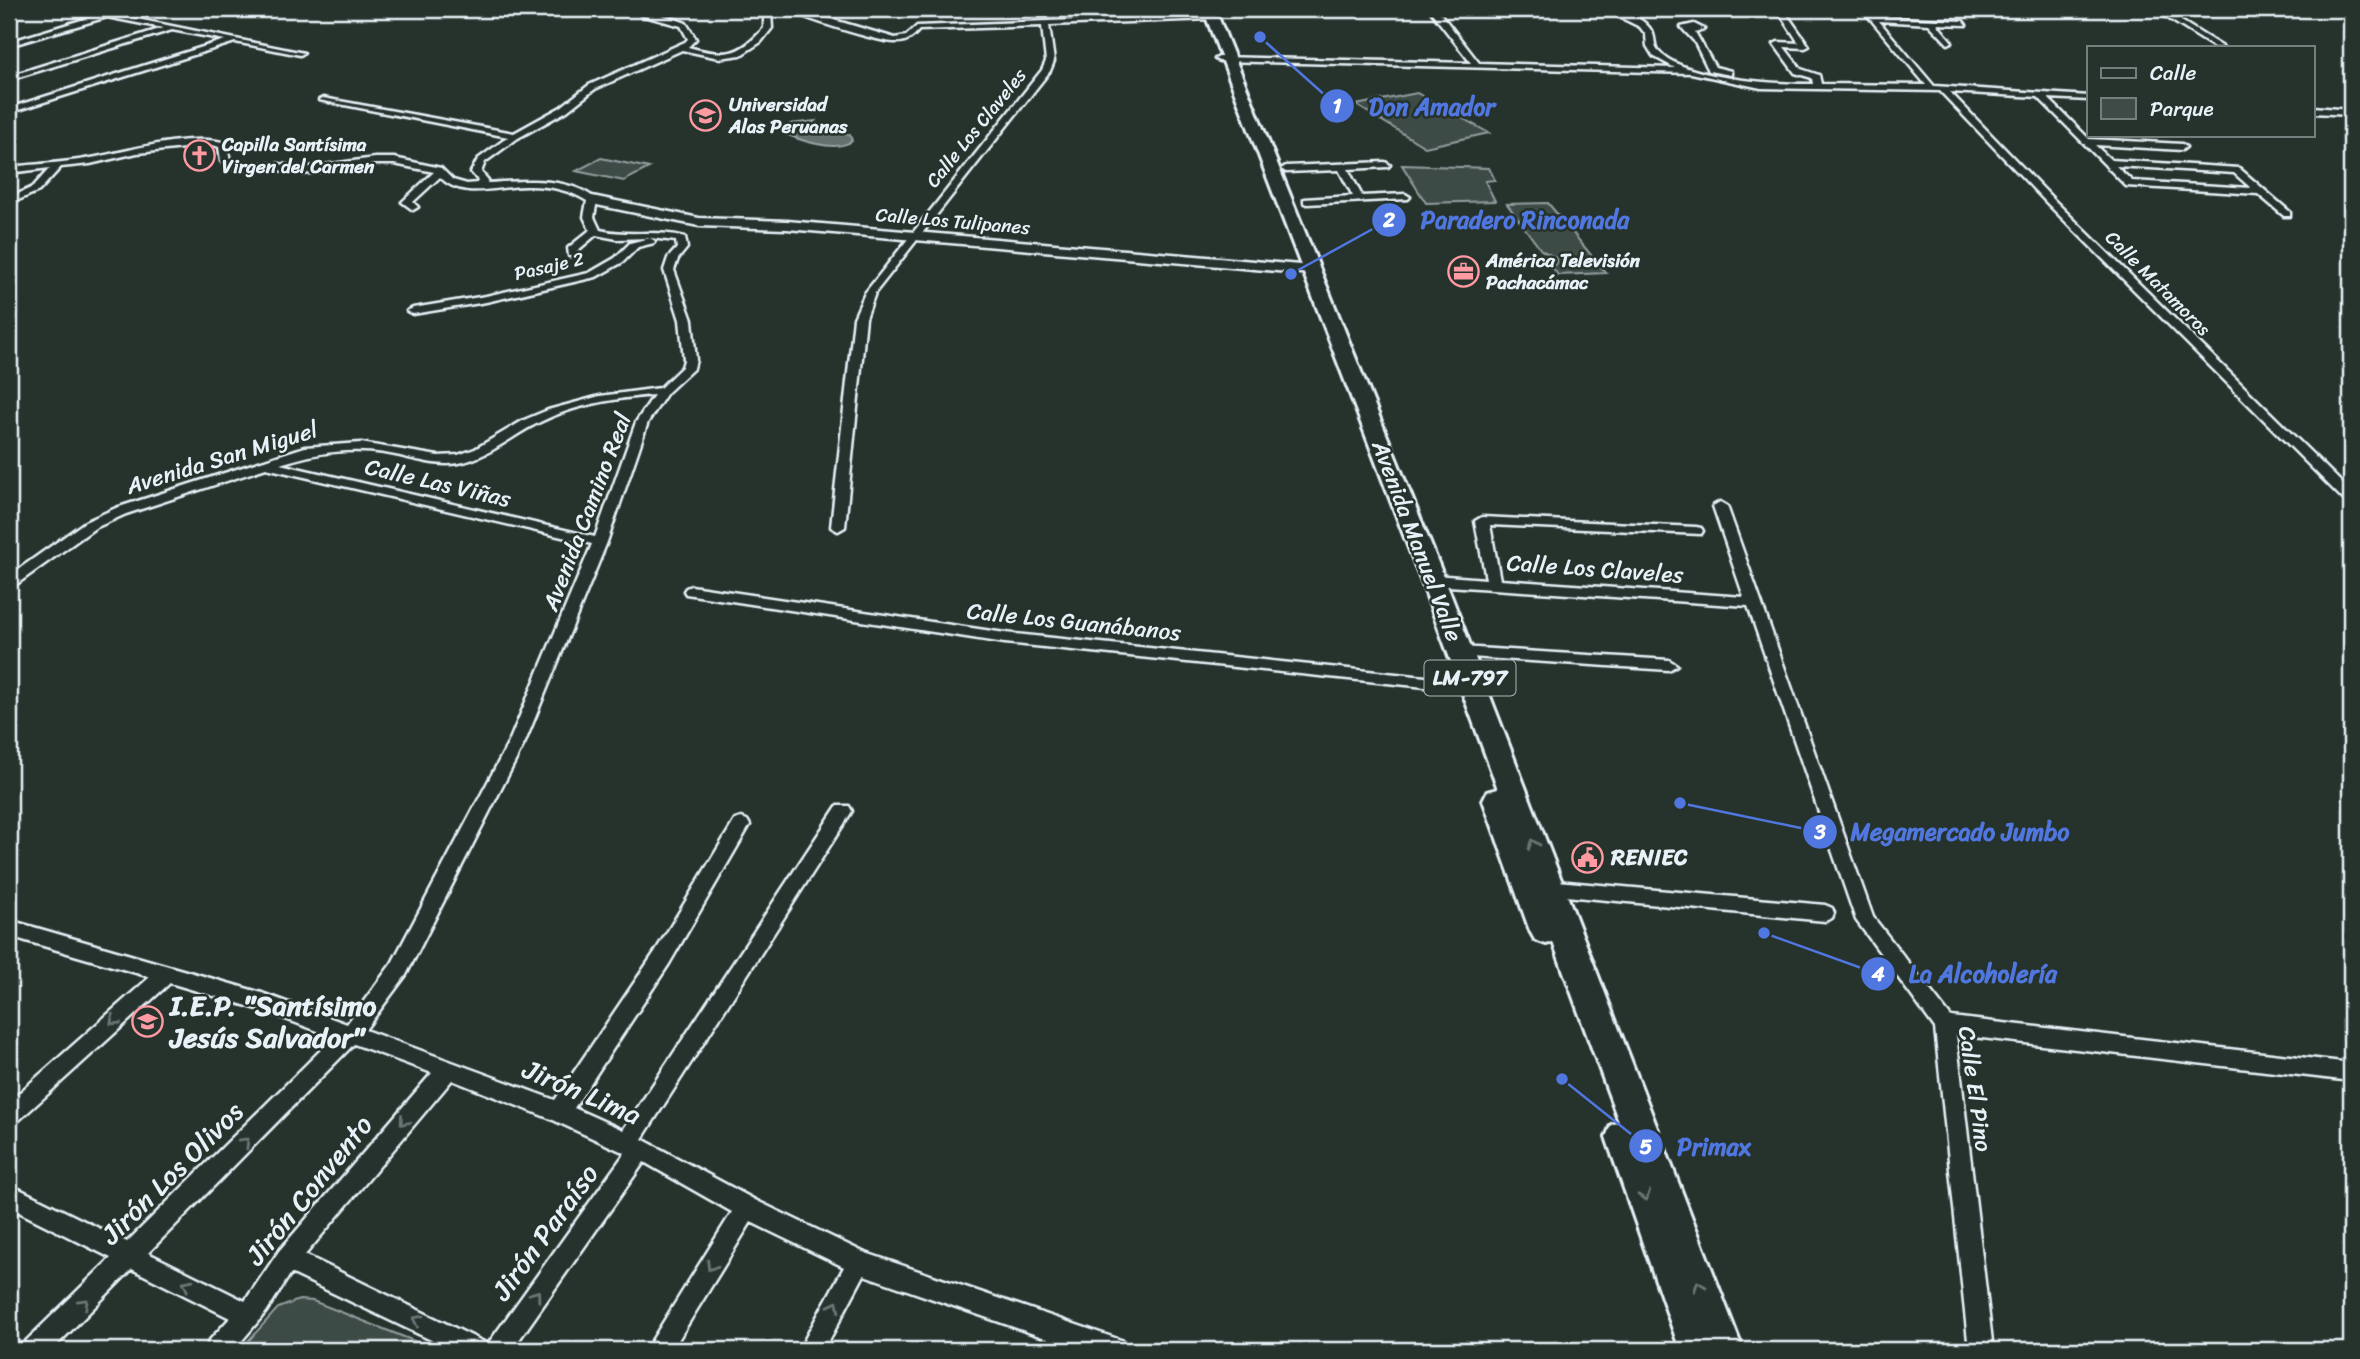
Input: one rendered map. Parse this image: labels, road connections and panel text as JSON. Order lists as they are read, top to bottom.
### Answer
{
  "streets": {
    "main road": ["Avenida Manuel Valle", "LM-797"],
    "street": [
      "Calle Los Claveles",
      "Calle Los Tulipanes",
      "Pasaje 2",
      "Calle Matamoros",
      "Avenida San Miguel",
      "Calle Las Viñas",
      "Avenida Camino Real",
      "Calle Los Guanábanos",
      "Calle El Pino",
      "Jirón Lima",
      "Jirón Los Olivos",
      "Jirón Convento",
      "Jirón Paraíso"
    ]
  },
  "crossings": [
    ["Calle Los Claveles", "Calle Los Tulipanes"],
    ["Calle Los Claveles", "Avenida Manuel Valle"],
    ["Calle Los Claveles", "Calle El Pino"],
    ["Calle Los Tulipanes", "Avenida Manuel Valle"],
    ["Pasaje 2", "Avenida Camino Real"],
    ["Avenida San Miguel", "Calle Las Viñas"],
    ["Avenida San Miguel", "Avenida Camino Real"],
    ["Calle Las Viñas", "Avenida Camino Real"],
    ["Avenida Camino Real", "Jirón Lima"],
    ["Avenida Camino Real", "Jirón Los Olivos"],
    ["Avenida Manuel Valle", "Calle Los Guanábanos"],
    ["Jirón Lima", "Jirón Los Olivos"],
    ["Jirón Lima", "Jirón Convento"],
    ["Jirón Lima", "Jirón Paraíso"]
  ],
  "one_way": ["Jirón Los Olivos", "Jirón Convento"],
  "places": {
    "other": [
      "Don Amador",
      "Paradero Rinconada",
      "Megamercado Jumbo",
      "La Alcoholería",
      "Primax"
    ],
    "school or university": ["Universidad Alas Peruanas", "I.E.P. \"Santísimo Jesús Salvador\""],
    "church": ["Capilla Santísima Virgen del Carmen"],
    "office": ["América Televisión Pachacámac"],
    "public building": ["RENIEC"]
  },
  "legend": ["Calle", "Parque"]
}
